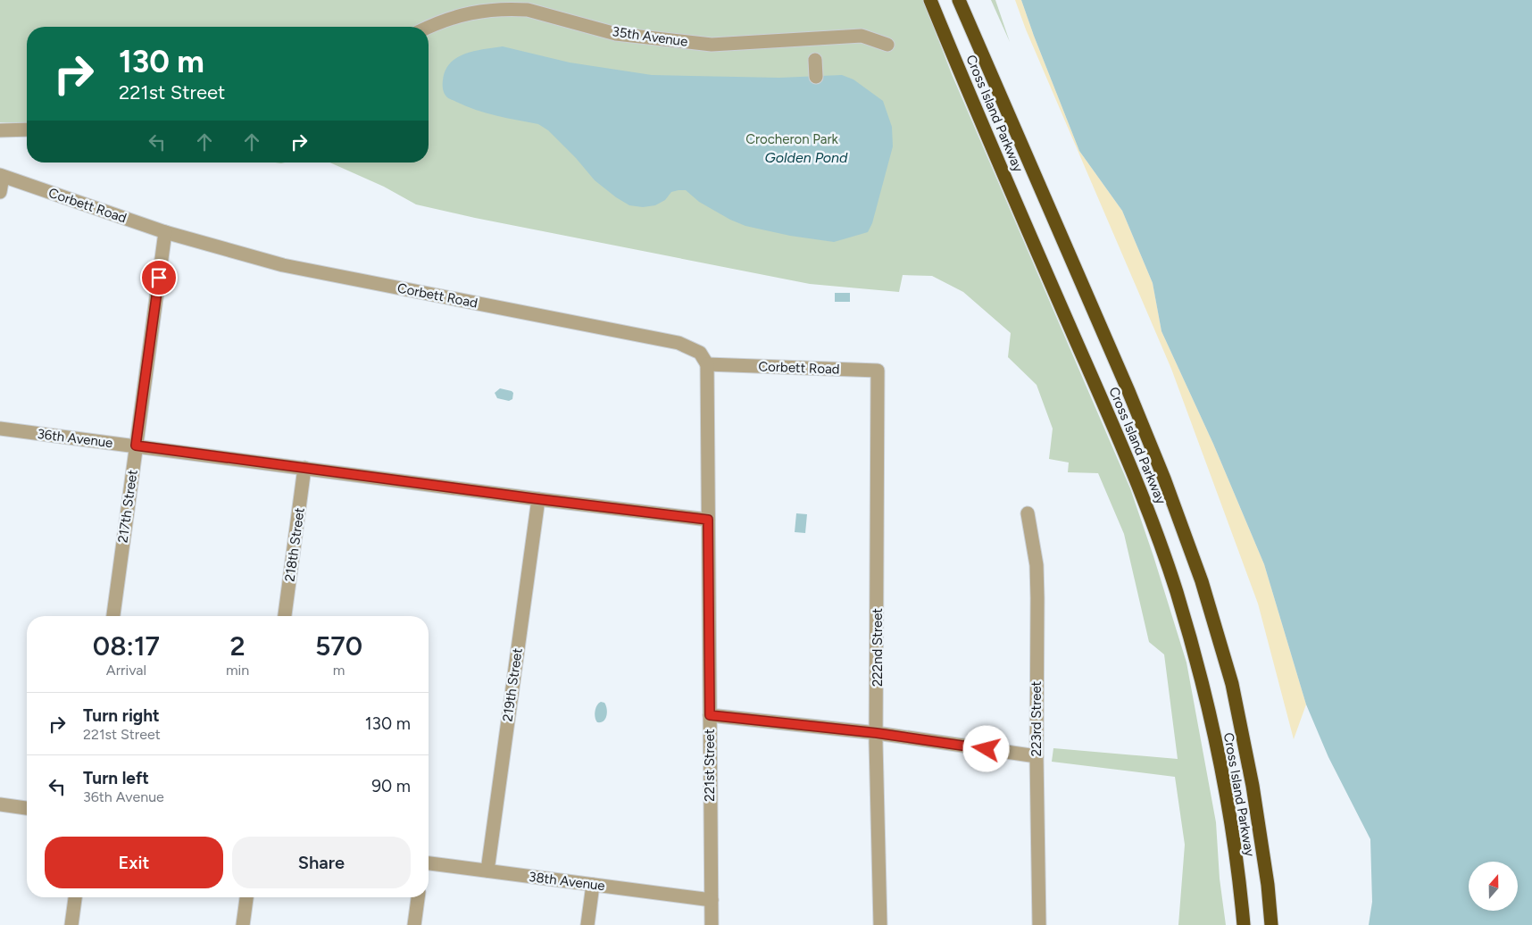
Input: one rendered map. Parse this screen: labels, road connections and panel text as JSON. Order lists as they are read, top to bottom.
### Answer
{
  "streets": {
    "highway": ["Cross Island Parkway"],
    "street": [
      "35th Avenue",
      "Corbett Road",
      "36th Avenue",
      "217th Street",
      "218th Street",
      "222nd Street",
      "219th Street",
      "223rd Street",
      "221st Street",
      "38th Avenue"
    ]
  },
  "crossings": [
    ["Corbett Road", "217th Street"],
    ["Corbett Road", "222nd Street"],
    ["Corbett Road", "221st Street"],
    ["36th Avenue", "217th Street"],
    ["36th Avenue", "218th Street"],
    ["36th Avenue", "219th Street"],
    ["36th Avenue", "221st Street"],
    ["219th Street", "38th Avenue"],
    ["221st Street", "38th Avenue"]
  ],
  "water": ["Golden Pond"],
  "parks": ["Crocheron Park"],
  "north": "top",
  "page": {
    "turn": ["130 m", "221st Street"],
    "eta": [
      "08:17",
      "Arrival",
      "2",
      "min",
      "570",
      "m"
    ],
    "list": [
      {
        "name": "Turn right",
        "note": "221st Street",
        "value": "130 m"
      },
      {
        "name": "Turn left",
        "note": "36th Avenue",
        "value": "90 m"
      }
    ],
    "buttons": ["Exit", "Share"]
  }
}
